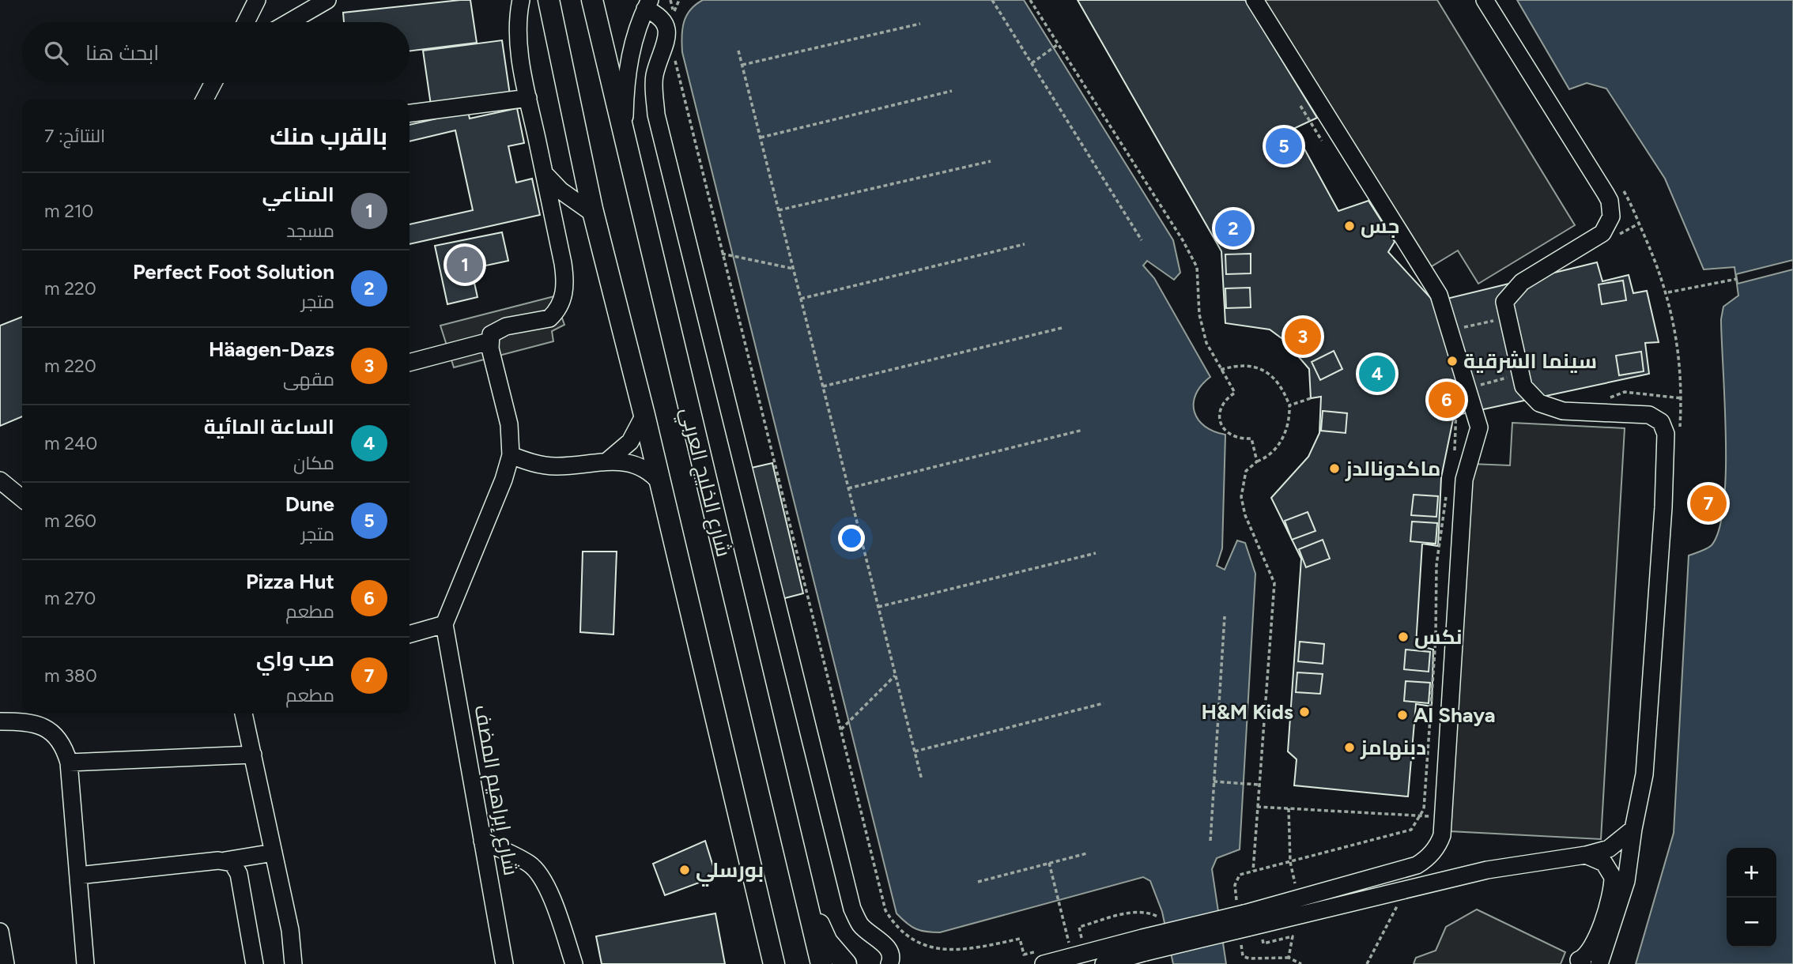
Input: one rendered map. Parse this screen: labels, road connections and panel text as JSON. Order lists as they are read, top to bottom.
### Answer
{
  "streets": {
    "main road": ["شارع الخليج العربي"],
    "street": ["شارع إبراهيم المضف"]
  },
  "places": [
    "جس",
    "سينما الشرقية",
    "ماكدونالدز",
    "نكس",
    "H&M Kids",
    "Al Shaya",
    "دبنهامز",
    "بورسلي"
  ],
  "page": {
    "search": "ابحث هنا",
    "heading": ["بالقرب منك", "النتائج: 7"],
    "pins": [
      "5",
      "2",
      "1",
      "3",
      "4",
      "6",
      "7"
    ],
    "list": [
      {
        "mark": "1",
        "name": "المناعي",
        "note": "مسجد",
        "value": "210 m"
      },
      {
        "mark": "2",
        "name": "Perfect Foot Solution",
        "note": "متجر",
        "value": "220 m"
      },
      {
        "mark": "3",
        "name": "Häagen-Dazs",
        "note": "مقهى",
        "value": "220 m"
      },
      {
        "mark": "4",
        "name": "الساعة المائية",
        "note": "مكان",
        "value": "240 m"
      },
      {
        "mark": "5",
        "name": "Dune",
        "note": "متجر",
        "value": "260 m"
      },
      {
        "mark": "6",
        "name": "Pizza Hut",
        "note": "مطعم",
        "value": "270 m"
      },
      {
        "mark": "7",
        "name": "صب واي",
        "note": "مطعم",
        "value": "380 m"
      }
    ],
    "map_buttons": ["+", "−"]
  }
}
